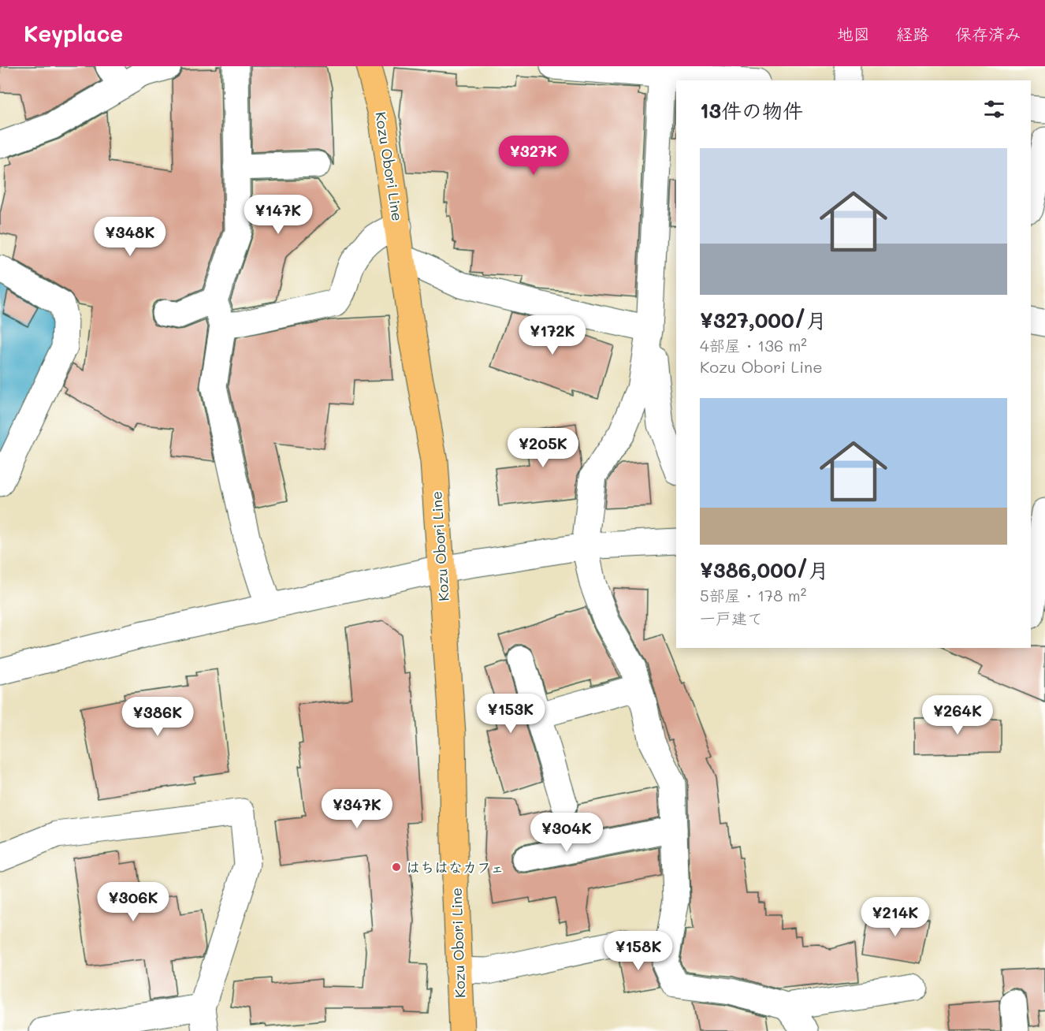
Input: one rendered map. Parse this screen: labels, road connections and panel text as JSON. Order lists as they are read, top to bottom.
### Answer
{
  "streets": {
    "main road": ["Kozu Obori Line"]
  },
  "places": ["はちはなカフェ"],
  "page": {
    "header": "Keyplace",
    "nav": ["地図", "経路", "保存済み"],
    "heading": "13件の物件",
    "price": [
      "¥327K",
      "¥147K",
      "¥348K",
      "¥172K",
      "¥205K",
      "¥153K",
      "¥264K",
      "¥386K",
      "¥347K",
      "¥304K",
      "¥306K",
      "¥214K",
      "¥158K"
    ],
    "list": [
      {
        "name": "¥327,000/月",
        "note": "4部屋 · 136 m² · Kozu Obori Line"
      },
      {
        "name": "¥386,000/月",
        "note": "5部屋 · 178 m² · 一戸建て"
      }
    ]
  }
}
